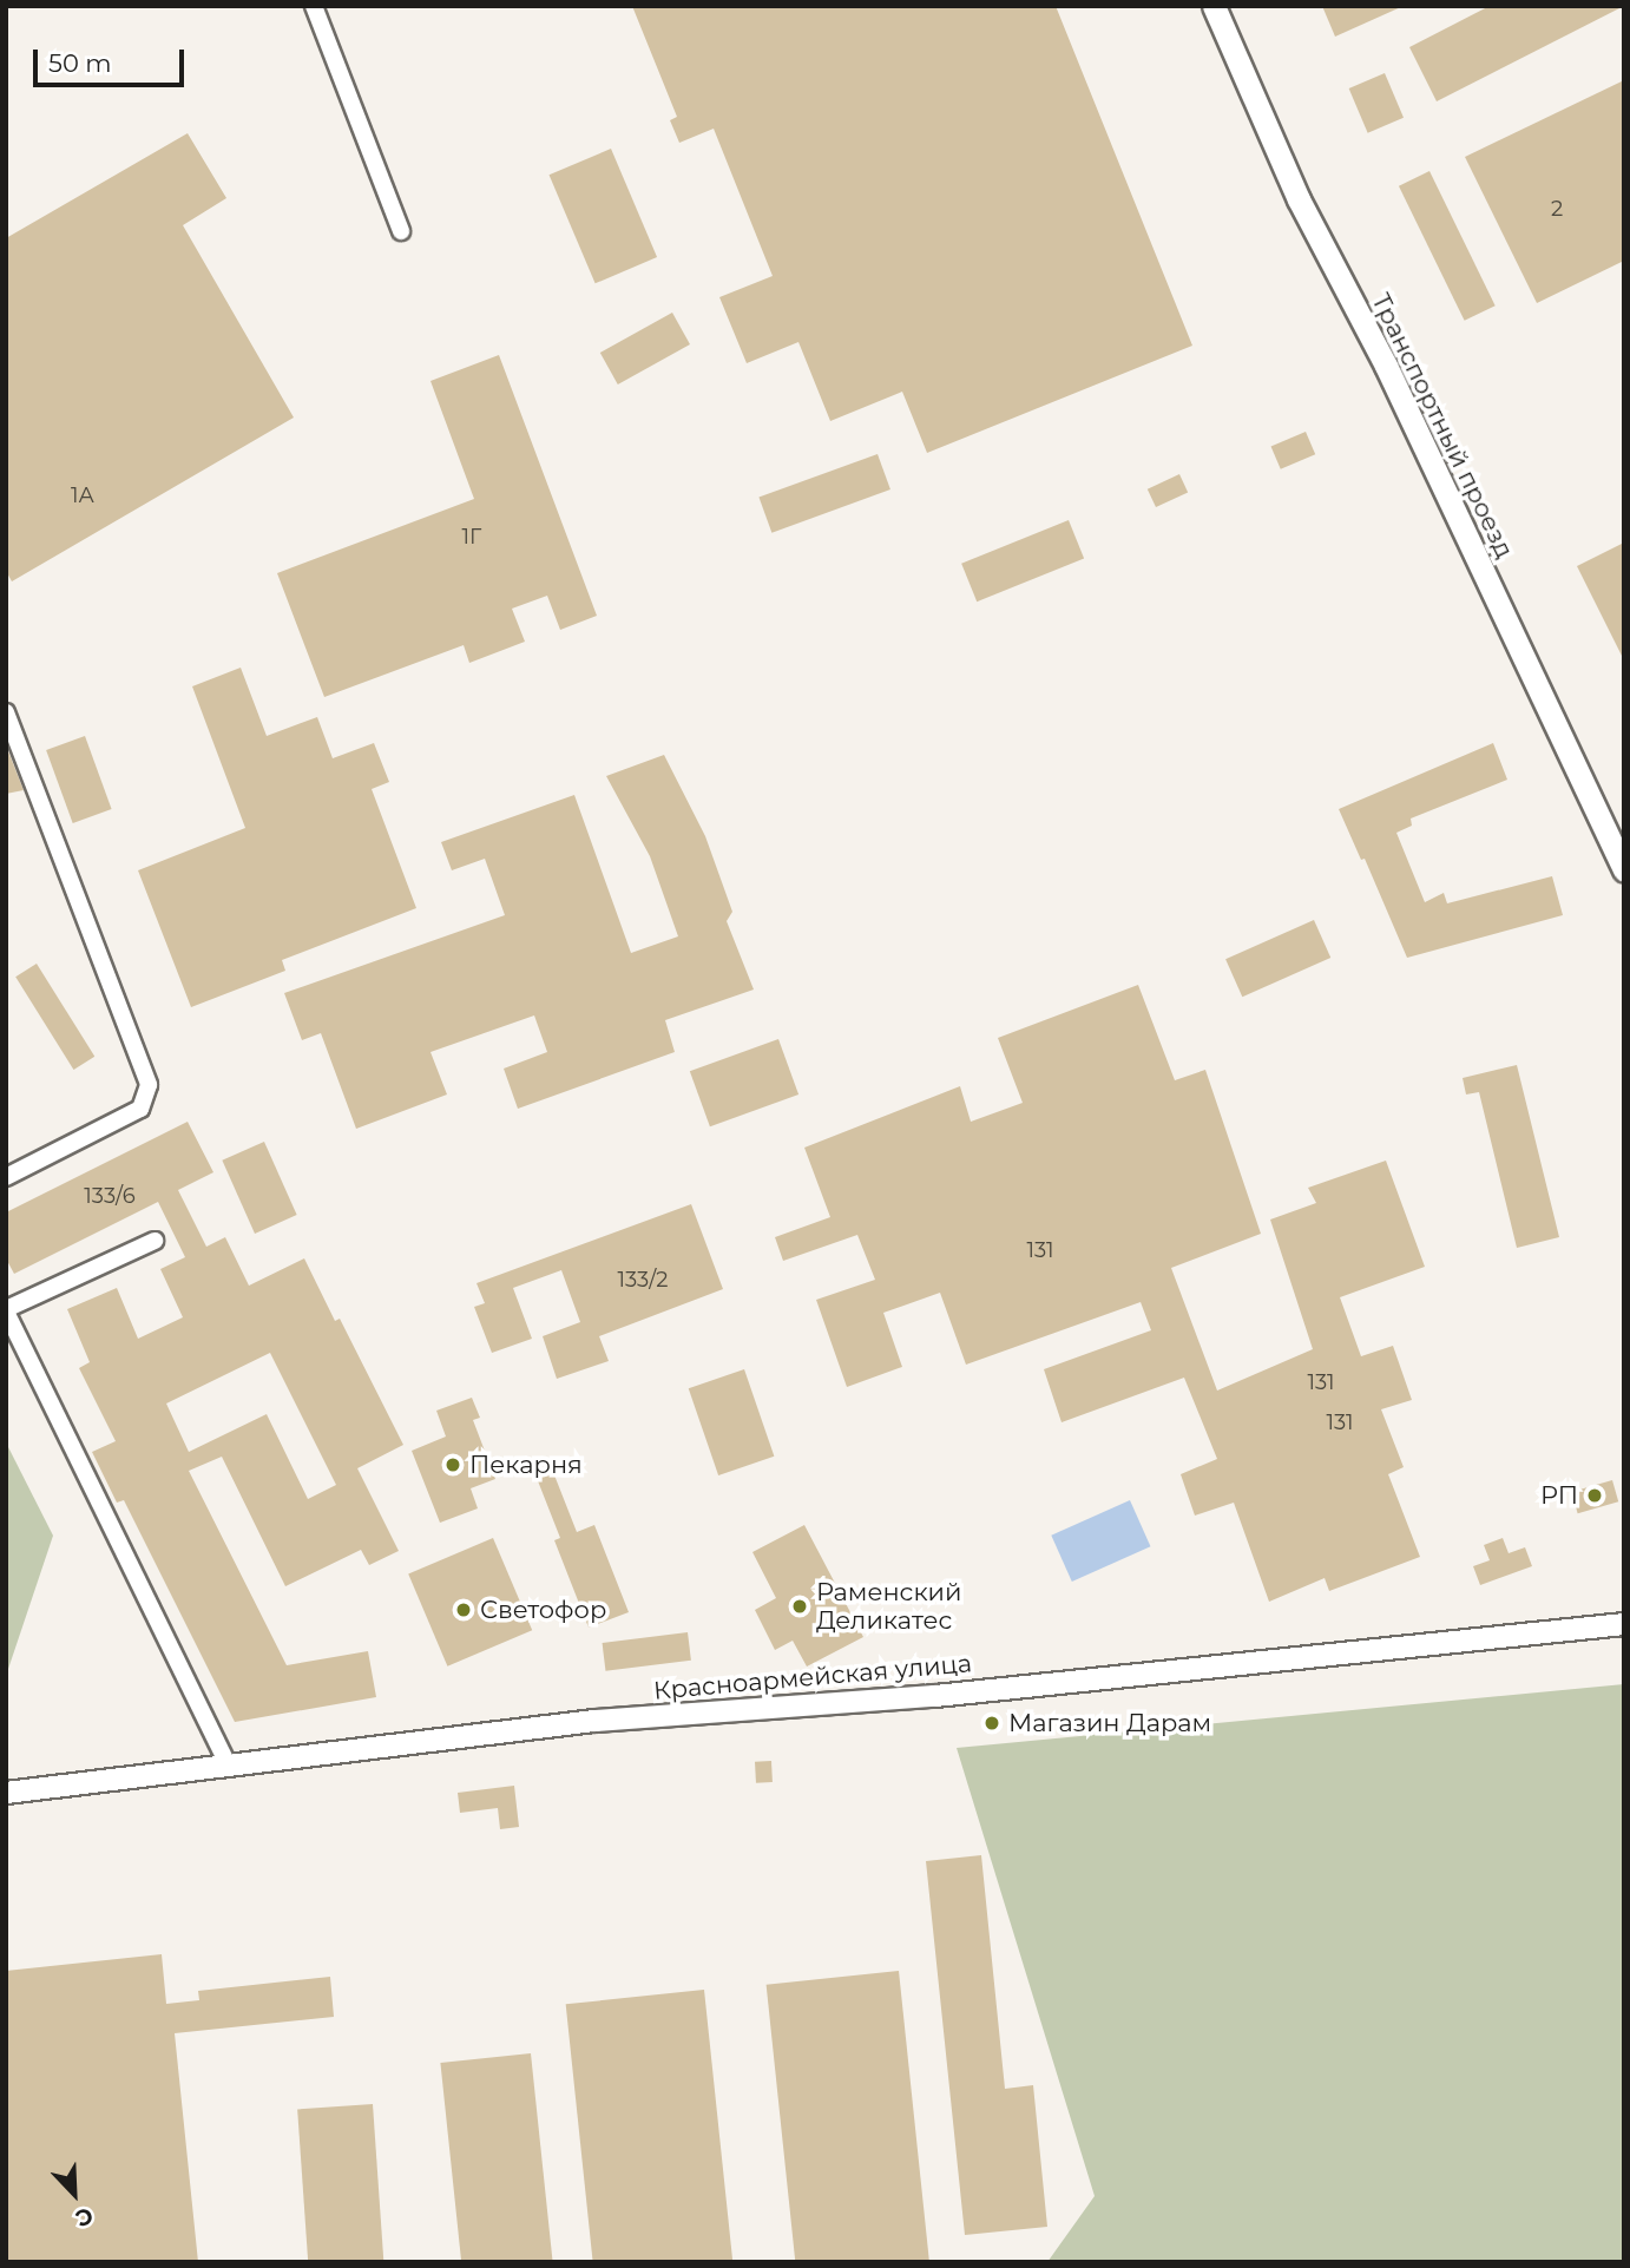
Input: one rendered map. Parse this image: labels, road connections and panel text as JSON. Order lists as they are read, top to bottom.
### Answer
{
  "streets": {
    "main road": ["Транспортный проезд"],
    "street": ["Красноармейская улица"]
  },
  "places": [
    "Пекарня",
    "РП",
    "Раменский Деликатес",
    "Светофор",
    "Магазин Дарам"
  ],
  "house_numbers": [
    "2",
    "1А",
    "1Г",
    "133/6",
    "131",
    "133/2",
    "131",
    "131"
  ],
  "scale_bar": "50 m",
  "north": "bottom right"
}
